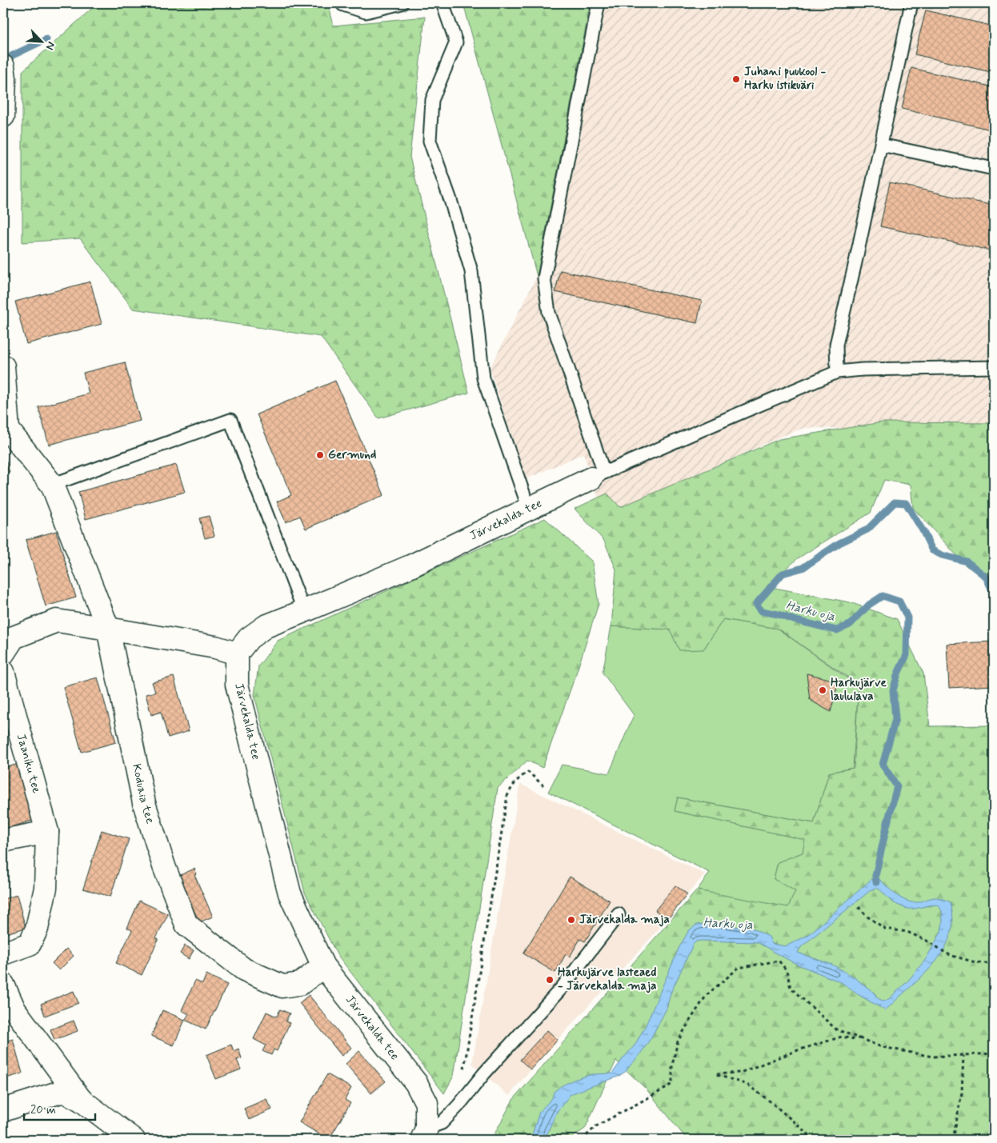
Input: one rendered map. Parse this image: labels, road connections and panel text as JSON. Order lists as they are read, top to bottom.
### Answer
{
  "streets": {
    "street": ["Järvekalda tee", "Jaaniku tee", "Koduaia tee"]
  },
  "crossings": [
    ["Järvekalda tee", "Koduaia tee"]
  ],
  "water": ["Harku oja"],
  "places": [
    "Juhani puukool - Harku istikuäri",
    "Germund",
    "Harkujärve laululava",
    "Järvekalda maja",
    "Harkujärve lasteaed - Järvekalda maja"
  ],
  "scale_bar": "20 m",
  "north": "bottom right"
}
